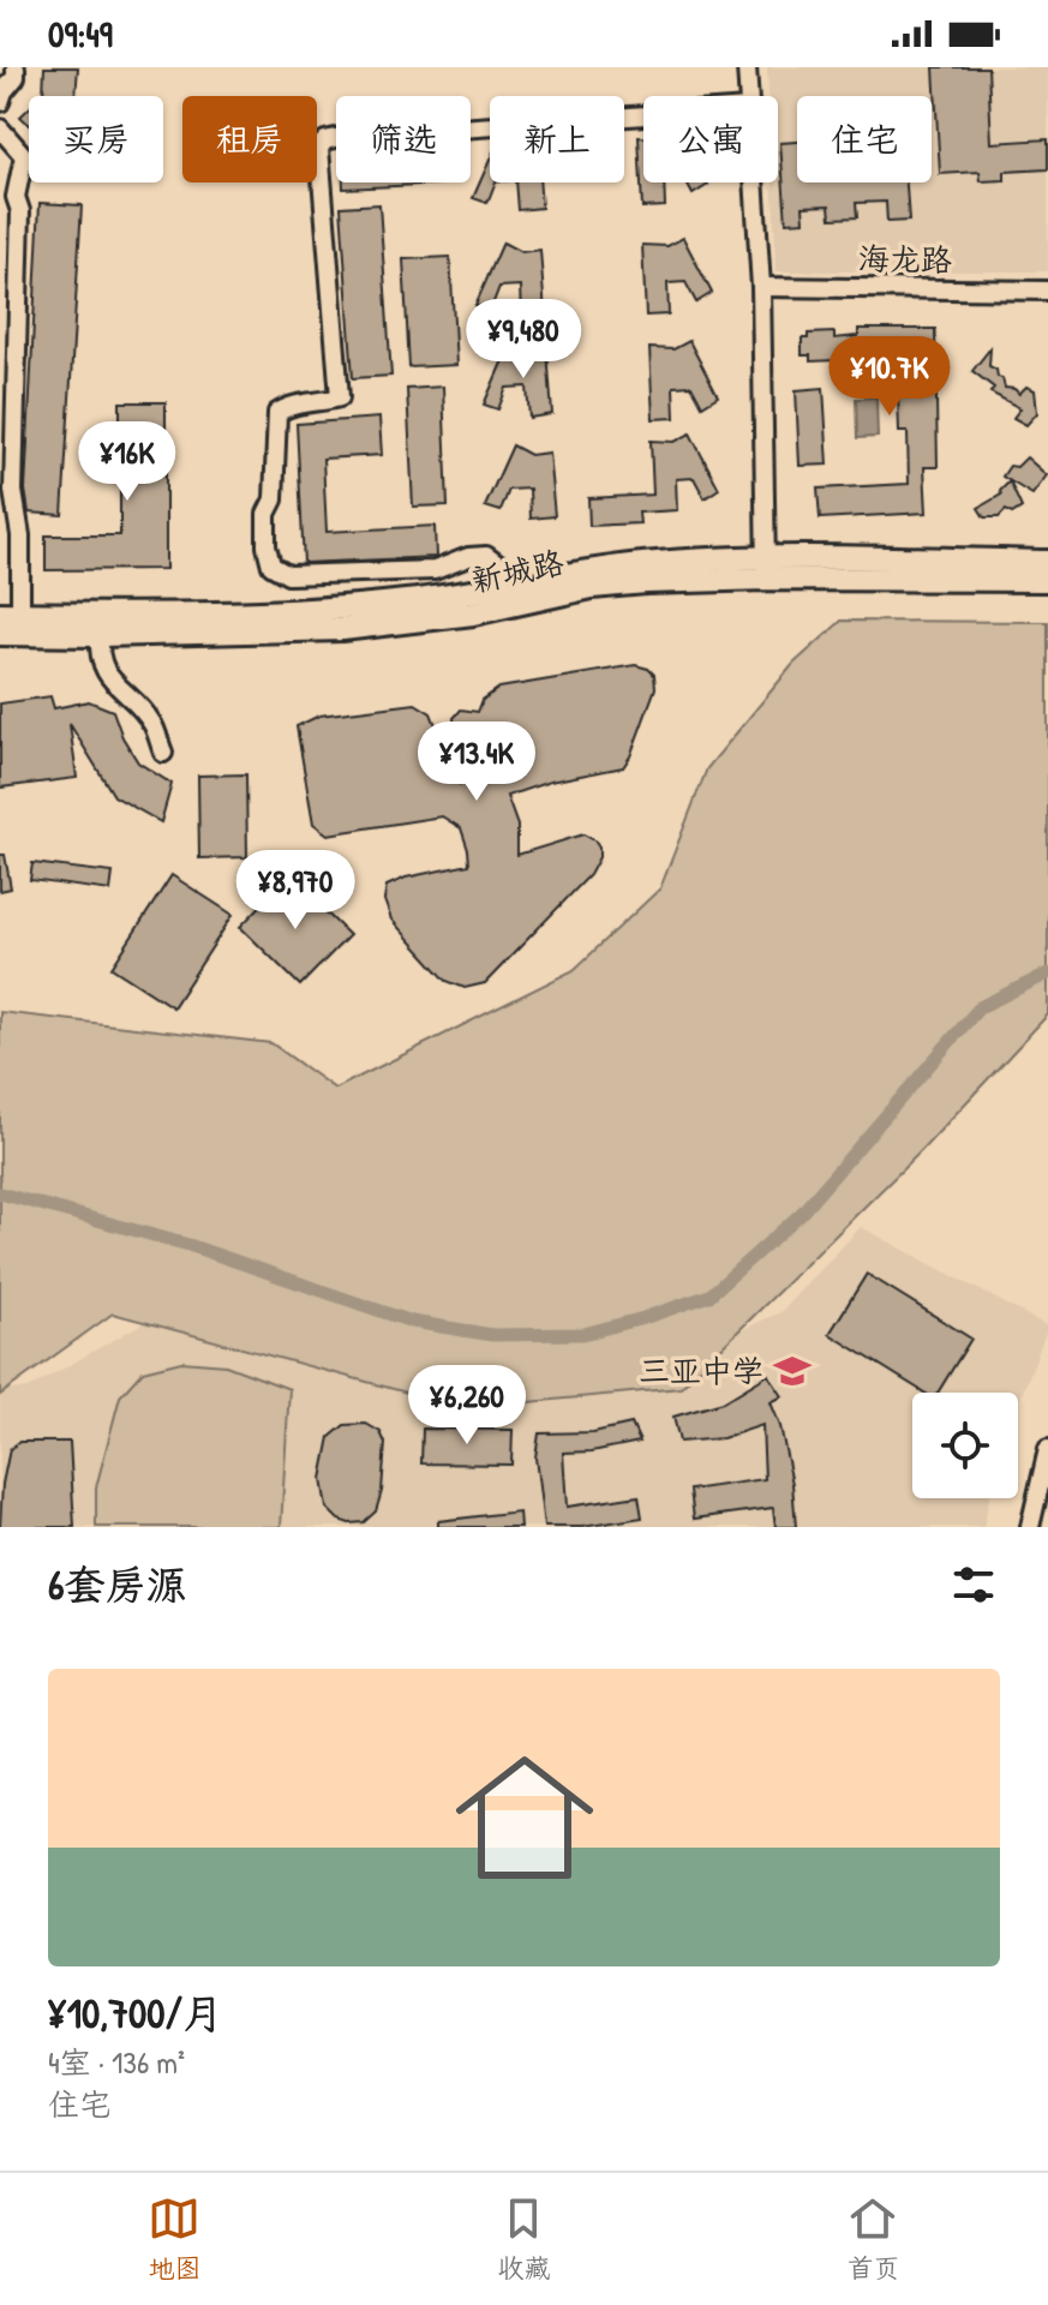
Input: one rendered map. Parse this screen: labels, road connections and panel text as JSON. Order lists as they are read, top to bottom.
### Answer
{
  "streets": {
    "main road": ["新城路"],
    "street": ["海龙路"]
  },
  "places": {
    "school or university": ["三亚中学"]
  },
  "page": {
    "status": "09:49",
    "chip": [
      "买房",
      "租房",
      "筛选",
      "新上",
      "公寓",
      "住宅"
    ],
    "price": [
      "¥9,480",
      "¥10.7K",
      "¥16K",
      "¥13.4K",
      "¥8,970",
      "¥6,260"
    ],
    "heading": "6套房源",
    "list": [
      {
        "name": "¥10,700/月",
        "note": "4室 · 136 m² · 住宅"
      }
    ],
    "tabs": ["地图", "收藏", "首页"]
  }
}
